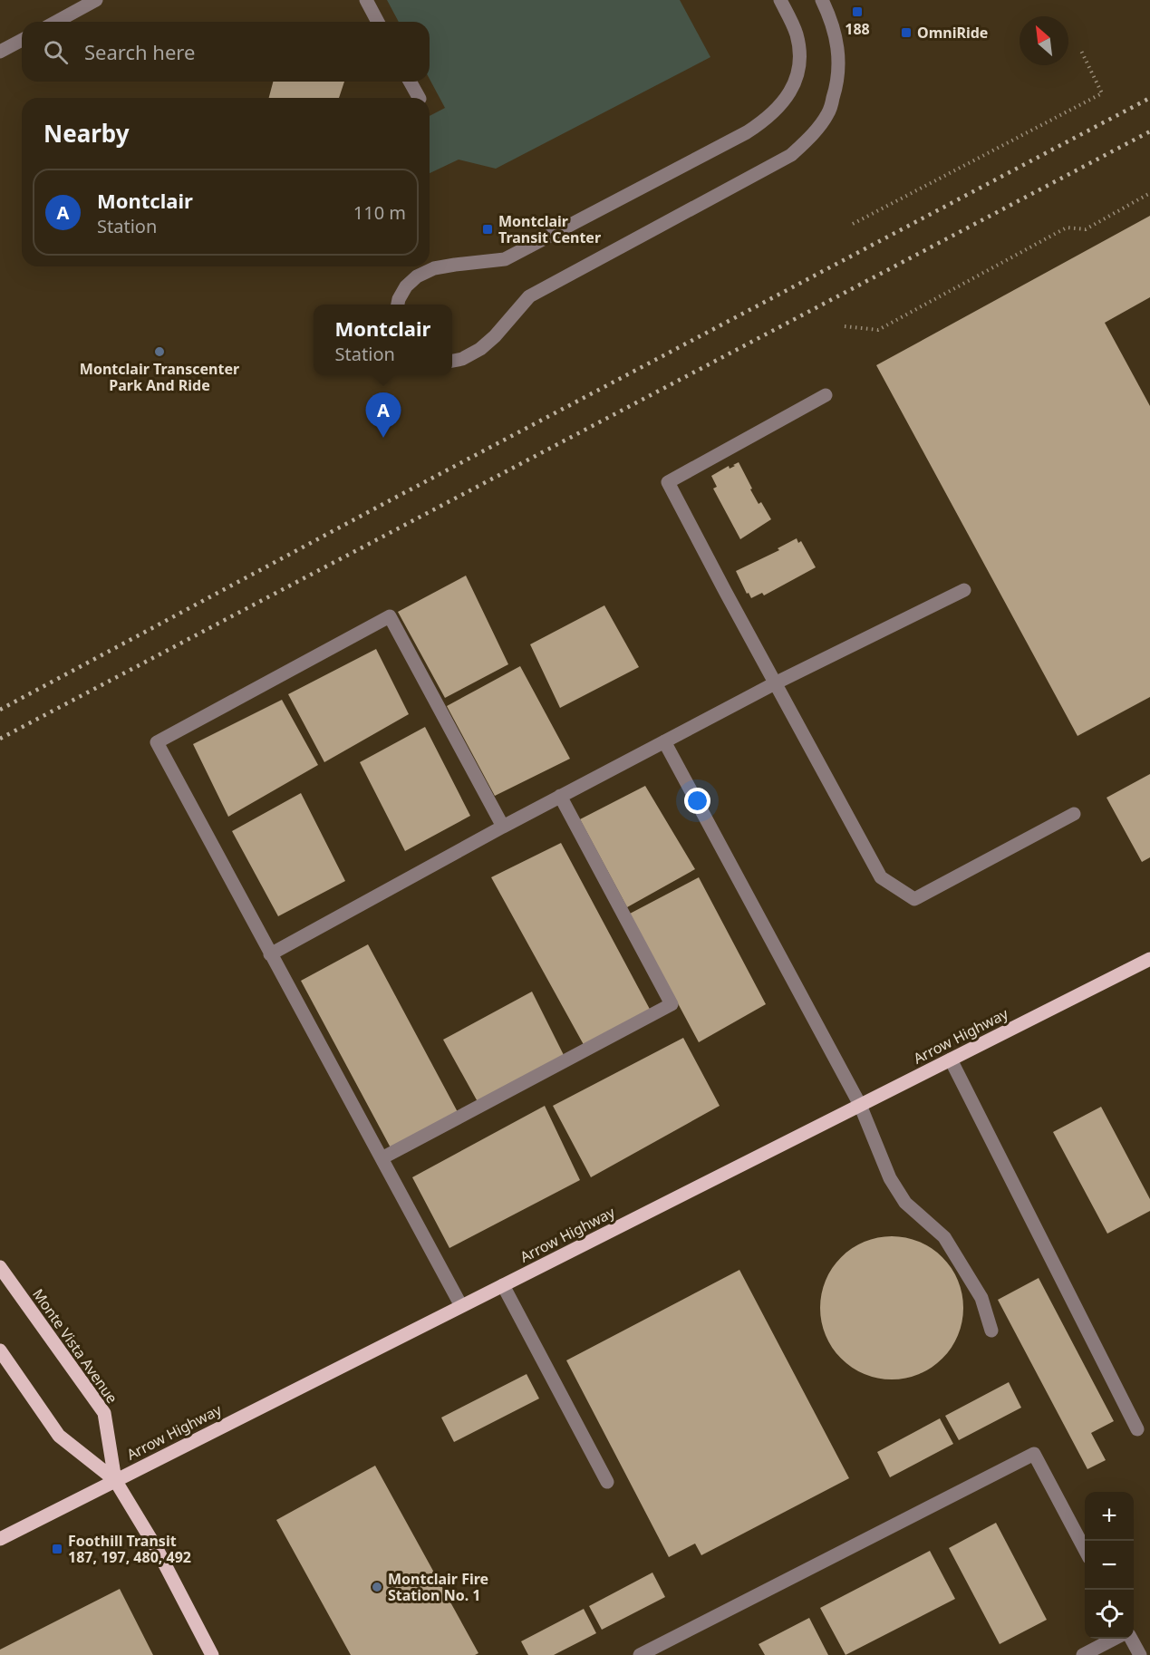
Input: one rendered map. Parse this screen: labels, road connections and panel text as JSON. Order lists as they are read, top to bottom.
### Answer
{
  "streets": {
    "main road": ["Arrow Highway", "Monte Vista Avenue"]
  },
  "crossings": [
    ["Arrow Highway", "Monte Vista Avenue"]
  ],
  "places": {
    "transit": [
      "188",
      "OmniRide",
      "Montclair Transit Center",
      "Foothill Transit 187, 197, 480, 492"
    ],
    "other": ["Montclair Transcenter Park And Ride", "Montclair Fire Station No. 1"]
  },
  "north": "top left",
  "page": {
    "search": "Search here",
    "heading": "Nearby",
    "list": [
      {
        "mark": "A",
        "name": "Montclair",
        "note": "Station",
        "value": "110 m"
      }
    ],
    "popup": ["Montclair", "Station"],
    "pins": "A",
    "map_buttons": ["+", "−"]
  }
}
